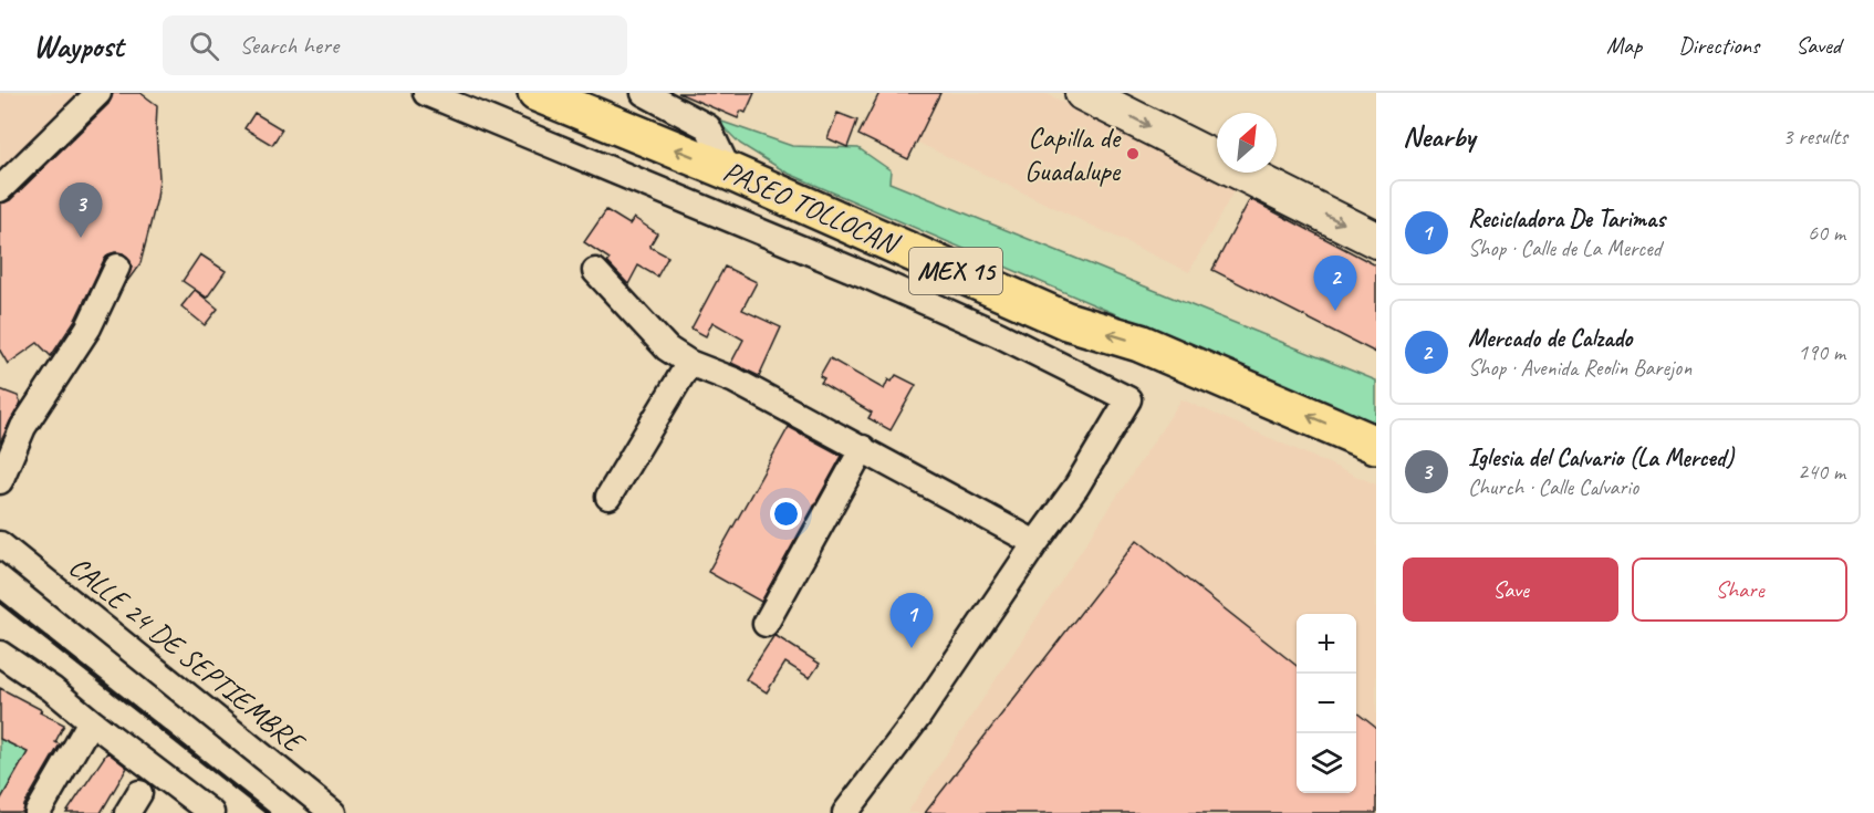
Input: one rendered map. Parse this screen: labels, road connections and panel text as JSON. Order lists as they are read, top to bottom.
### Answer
{
  "streets": {
    "highway": ["PASEO TOLLOCAN", "MEX 15"],
    "street": ["CALLE 24 DE SEPTIEMBRE"]
  },
  "one_way": ["PASEO TOLLOCAN"],
  "places": ["Capilla de Guadalupe"],
  "north": "top right",
  "page": {
    "header": "Waypost",
    "search": "Search here",
    "nav": ["Map", "Directions", "Saved"],
    "heading": ["Nearby", "3 results"],
    "list": [
      {
        "mark": "1",
        "name": "Recicladora De Tarimas",
        "note": "Shop · Calle de La Merced",
        "value": "60 m"
      },
      {
        "mark": "2",
        "name": "Mercado de Calzado",
        "note": "Shop · Avenida Reolin Barejon",
        "value": "190 m"
      },
      {
        "mark": "3",
        "name": "Iglesia del Calvario (La Merced)",
        "note": "Church · Calle Calvario",
        "value": "240 m"
      }
    ],
    "pins": ["3", "2", "1"],
    "buttons": ["Save", "Share"],
    "map_buttons": ["+", "−"]
  }
}
